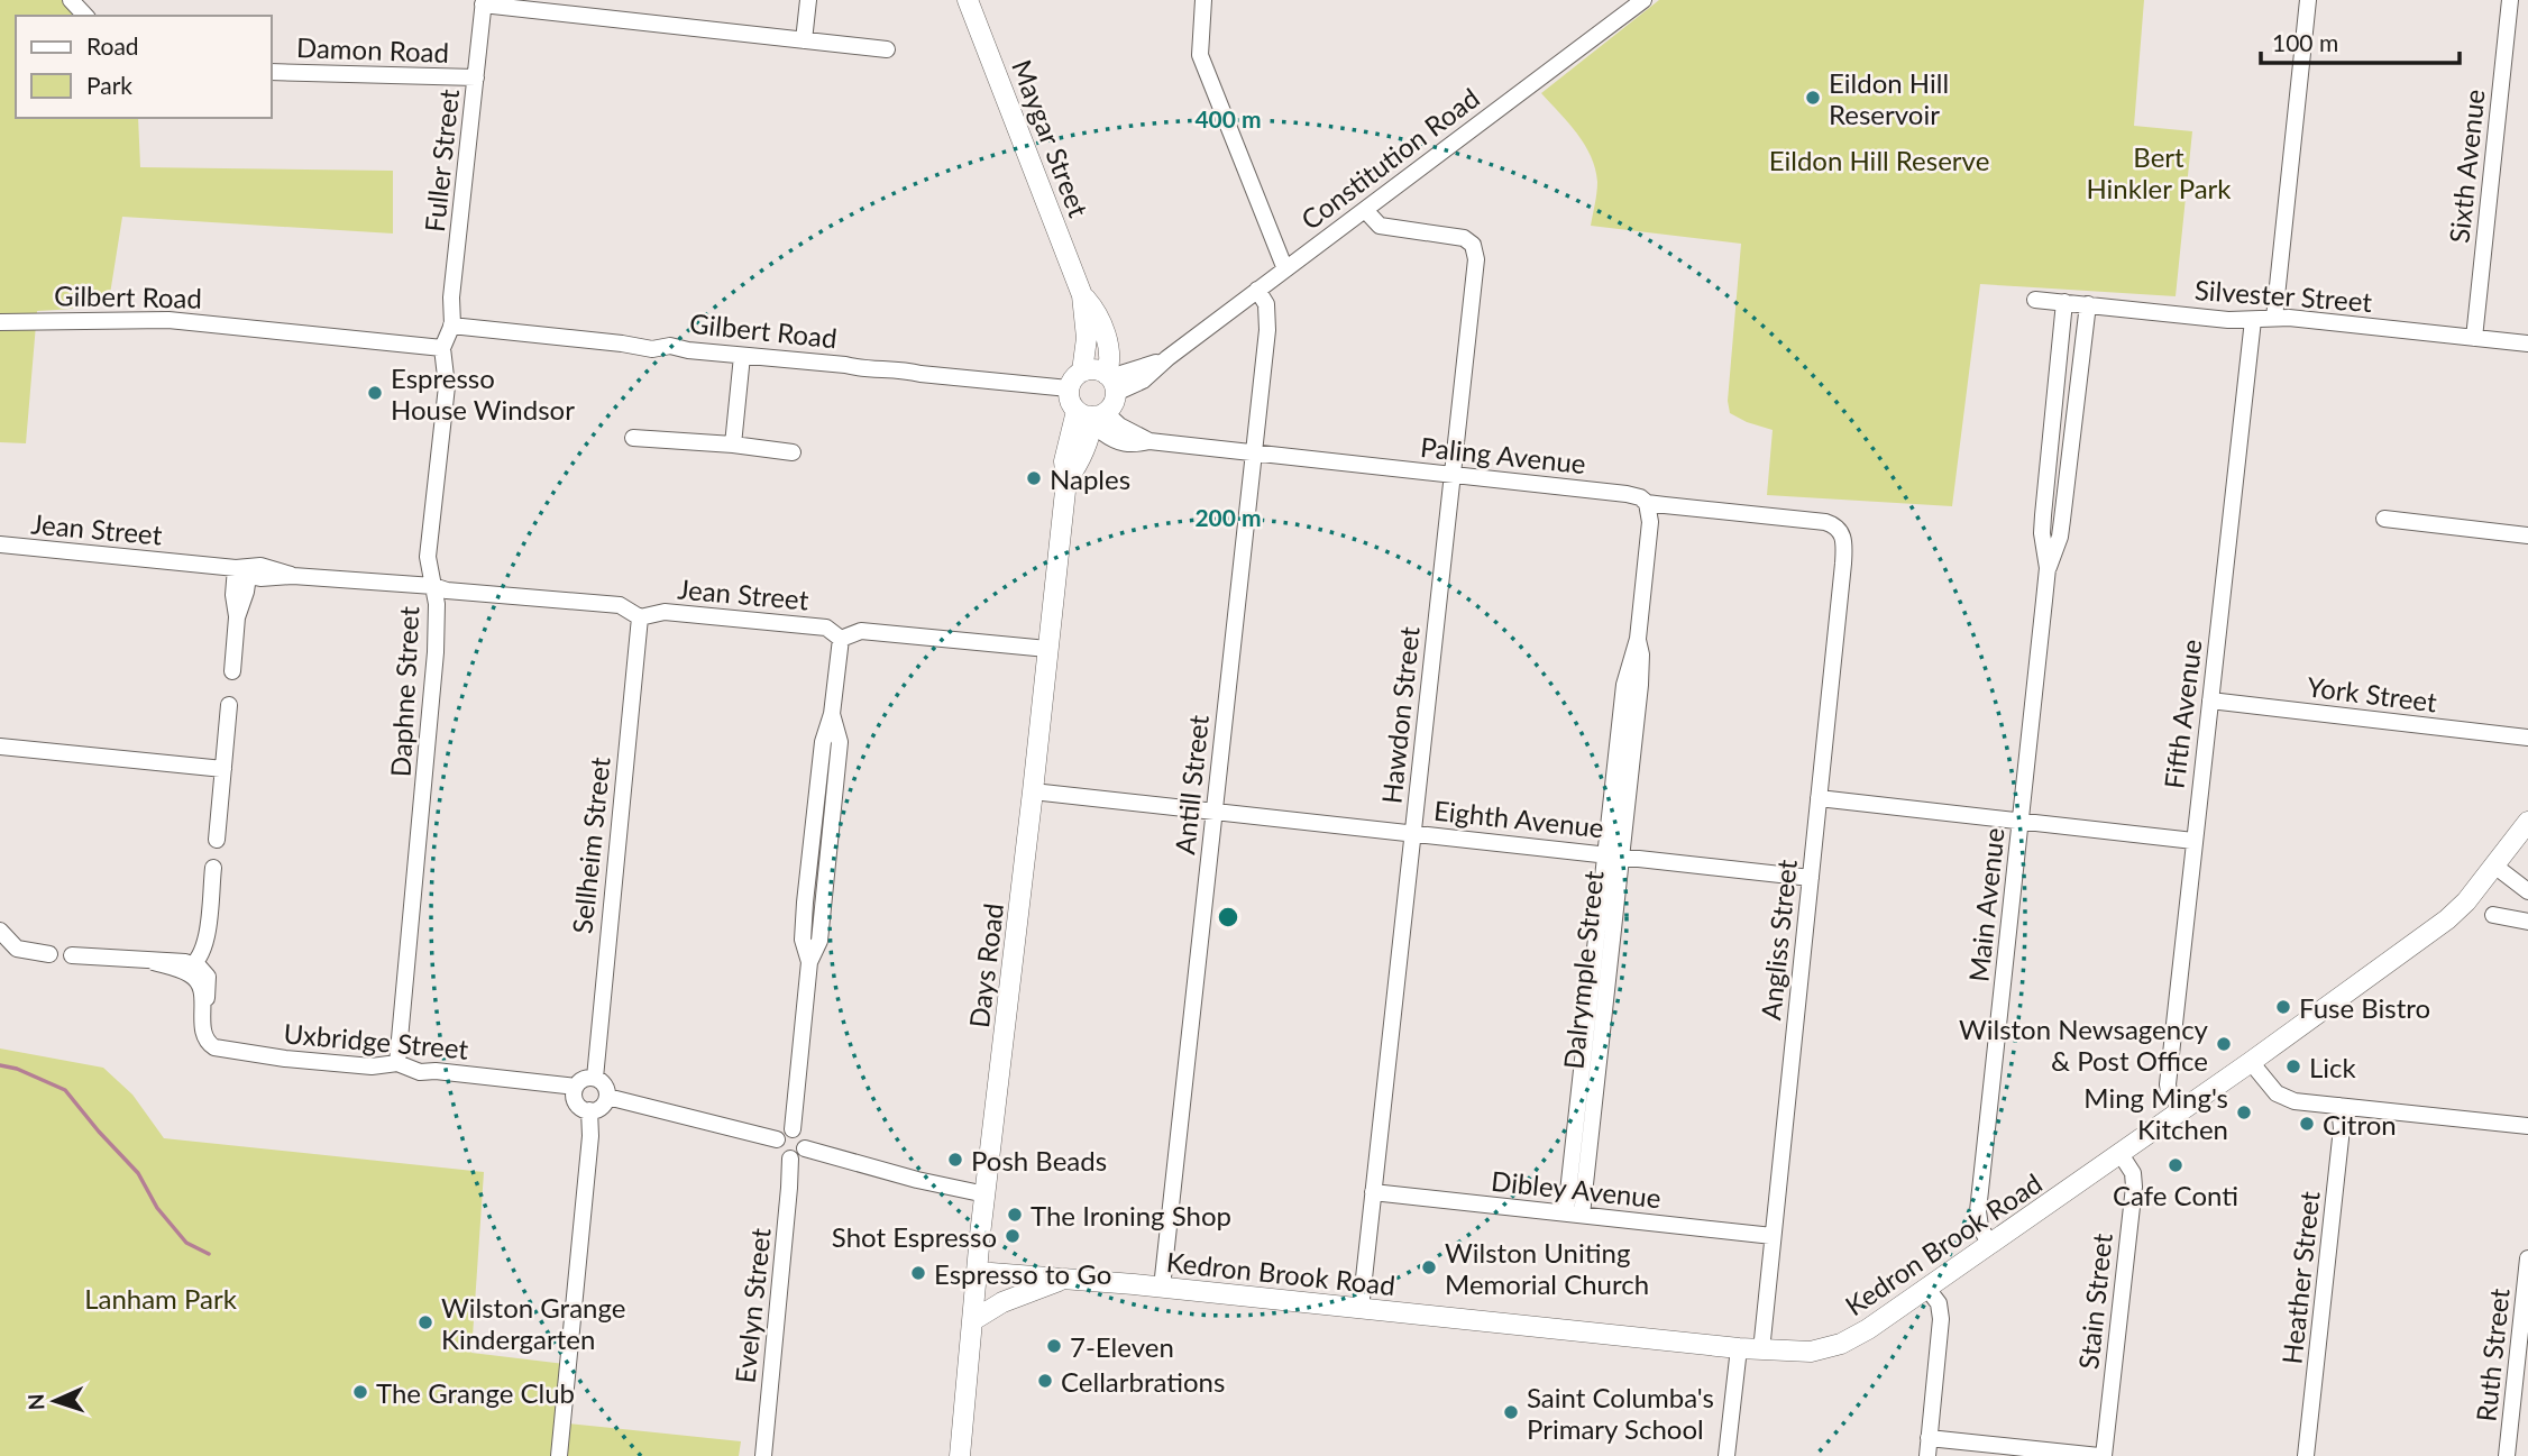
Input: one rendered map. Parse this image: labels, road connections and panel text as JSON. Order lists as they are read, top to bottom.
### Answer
{
  "streets": {
    "main road": ["Maygar Street", "Days Road", "Kedron Brook Road"],
    "street": [
      "Damon Road",
      "Constitution Road",
      "Fuller Street",
      "Sixth Avenue",
      "Silvester Street",
      "Gilbert Road",
      "Paling Avenue",
      "Jean Street",
      "Daphne Street",
      "York Street",
      "Fifth Avenue",
      "Hawdon Street",
      "Antill Street",
      "Eighth Avenue",
      "Sellheim Street",
      "Main Avenue",
      "Angliss Street",
      "Dalrymple Street",
      "Uxbridge Street",
      "Dibley Avenue",
      "Heather Street",
      "Stain Street",
      "Evelyn Street",
      "Ruth Street"
    ]
  },
  "crossings": [
    ["Damon Road", "Fuller Street"],
    ["Maygar Street", "Constitution Road"],
    ["Maygar Street", "Gilbert Road"],
    ["Maygar Street", "Paling Avenue"],
    ["Maygar Street", "Days Road"],
    ["Constitution Road", "Gilbert Road"],
    ["Constitution Road", "Paling Avenue"],
    ["Constitution Road", "Hawdon Street"],
    ["Constitution Road", "Antill Street"],
    ["Constitution Road", "Days Road"],
    ["Fuller Street", "Gilbert Road"],
    ["Fuller Street", "Daphne Street"],
    ["Sixth Avenue", "Silvester Street"],
    ["Silvester Street", "Fifth Avenue"],
    ["Silvester Street", "Main Avenue"],
    ["Gilbert Road", "Paling Avenue"],
    ["Gilbert Road", "Daphne Street"],
    ["Gilbert Road", "Days Road"],
    ["Paling Avenue", "Hawdon Street"],
    ["Paling Avenue", "Antill Street"],
    ["Paling Avenue", "Angliss Street"],
    ["Paling Avenue", "Days Road"],
    ["Paling Avenue", "Dalrymple Street"],
    ["Jean Street", "Daphne Street"],
    ["Jean Street", "Sellheim Street"],
    ["Jean Street", "Days Road"],
    ["Daphne Street", "Uxbridge Street"],
    ["York Street", "Fifth Avenue"],
    ["Fifth Avenue", "Kedron Brook Road"],
    ["Hawdon Street", "Eighth Avenue"],
    ["Hawdon Street", "Dibley Avenue"],
    ["Hawdon Street", "Kedron Brook Road"],
    ["Antill Street", "Eighth Avenue"],
    ["Antill Street", "Kedron Brook Road"],
    ["Eighth Avenue", "Angliss Street"],
    ["Eighth Avenue", "Days Road"],
    ["Eighth Avenue", "Dalrymple Street"],
    ["Sellheim Street", "Uxbridge Street"],
    ["Main Avenue", "Kedron Brook Road"],
    ["Angliss Street", "Dibley Avenue"],
    ["Angliss Street", "Kedron Brook Road"],
    ["Days Road", "Kedron Brook Road"],
    ["Dalrymple Street", "Dibley Avenue"],
    ["Kedron Brook Road", "Stain Street"]
  ],
  "parks": ["Bert Hinkler Park", "Eildon Hill Reserve", "Lanham Park"],
  "places": [
    "Eildon Hill Reservoir",
    "Espresso House Windsor",
    "Naples",
    "Fuse Bistro",
    "Wilston Newsagency & Post Office",
    "Lick",
    "Ming Ming's Kitchen",
    "Citron",
    "Posh Beads",
    "Cafe Conti",
    "The Ironing Shop",
    "Shot Espresso",
    "Wilston Uniting Memorial Church",
    "Espresso to Go",
    "Wilston Grange Kindergarten",
    "7-Eleven",
    "Cellarbrations",
    "The Grange Club",
    "Saint Columba's Primary School"
  ],
  "legend": ["Road", "Park"],
  "scale_bar": "100 m",
  "north": "left",
  "rings": ["400 m", "200 m"]
}
